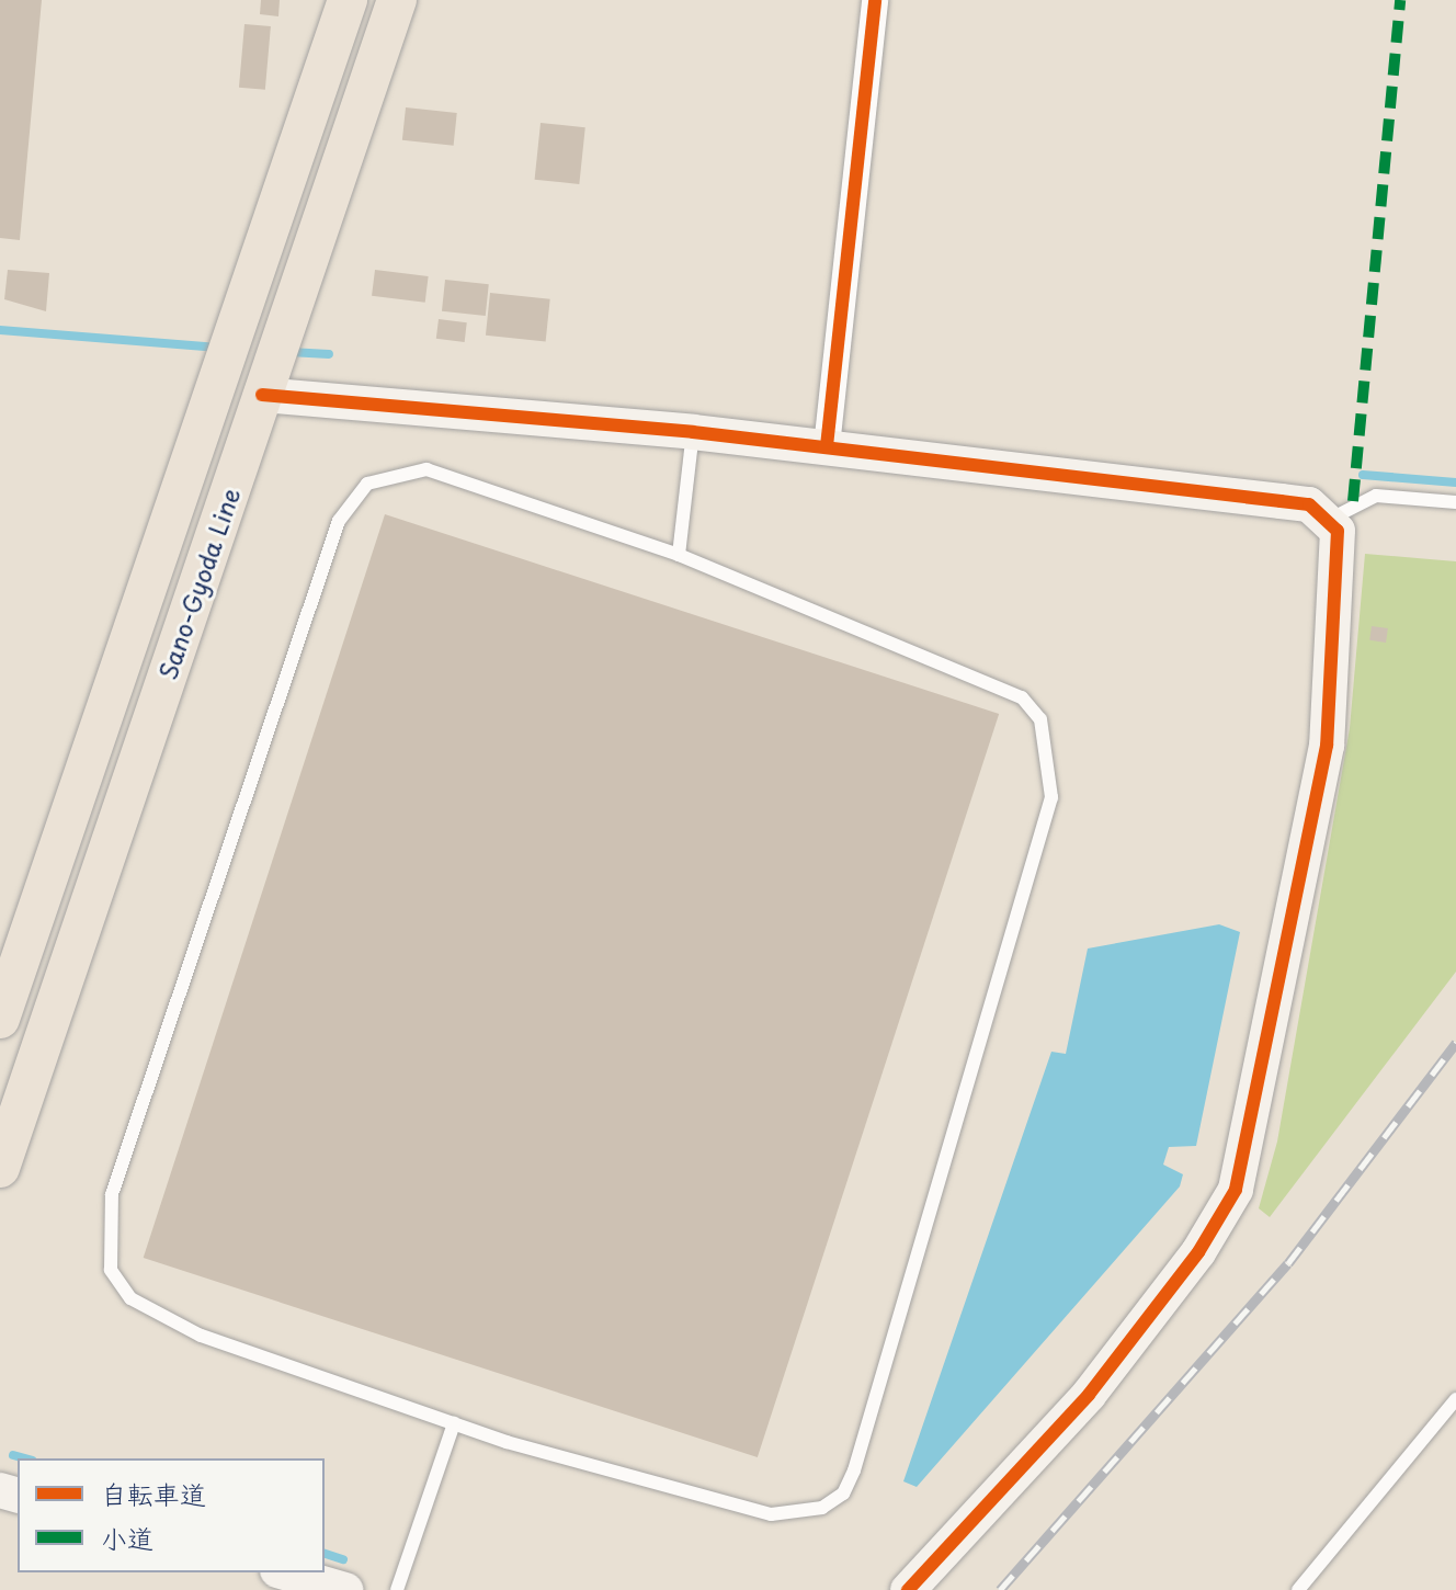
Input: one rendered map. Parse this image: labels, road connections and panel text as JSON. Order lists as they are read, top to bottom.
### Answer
{
  "streets": {
    "main road": ["Sano-Gyoda Line"]
  },
  "legend": ["自転車道", "小道"]
}
